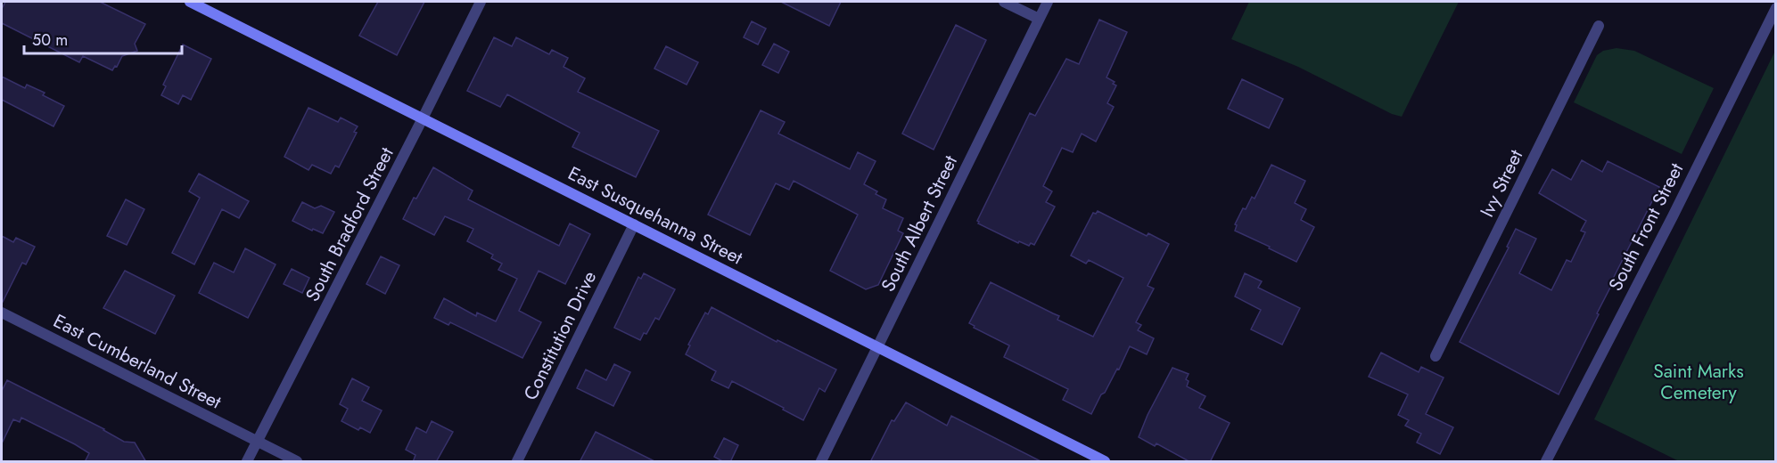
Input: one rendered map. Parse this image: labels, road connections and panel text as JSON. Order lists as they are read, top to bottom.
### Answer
{
  "streets": {
    "main road": ["East Susquehanna Street"],
    "street": [
      "Ivy Street",
      "South Albert Street",
      "South Bradford Street",
      "South Front Street",
      "Constitution Drive",
      "East Cumberland Street"
    ]
  },
  "crossings": [
    ["East Susquehanna Street", "South Albert Street"],
    ["East Susquehanna Street", "South Bradford Street"],
    ["East Susquehanna Street", "Constitution Drive"],
    ["South Bradford Street", "East Cumberland Street"]
  ],
  "parks": ["Saint Marks Cemetery"],
  "scale_bar": "50 m"
}
